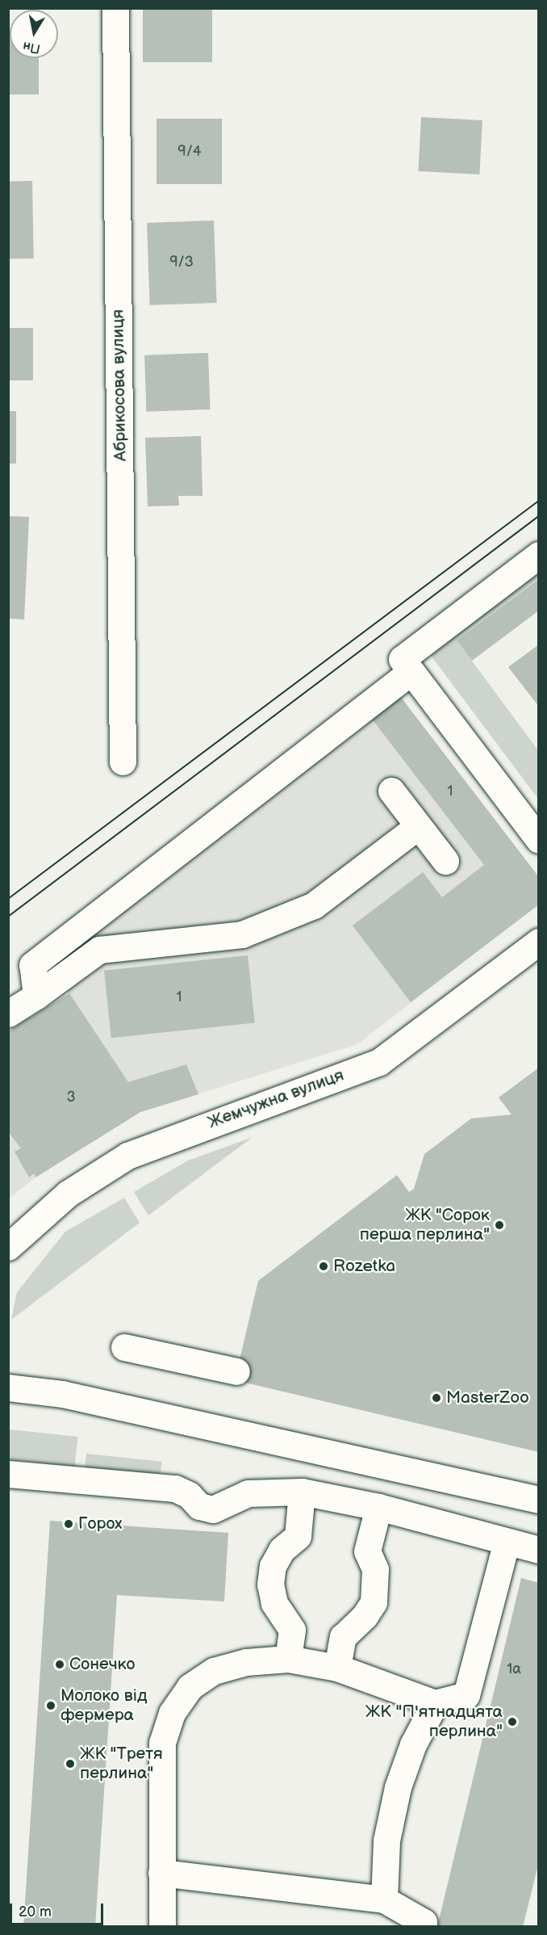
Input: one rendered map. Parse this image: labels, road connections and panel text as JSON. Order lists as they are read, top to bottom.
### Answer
{
  "streets": {
    "street": ["Абрикосова вулиця", "Жемчужна вулиця"]
  },
  "places": [
    "ЖК \"Сорок перша перлина\"",
    "Rozetka",
    "MasterZoo",
    "Горох",
    "Сонечко",
    "Молоко від фермера",
    "ЖК \"П'ятнадцята перлина\"",
    "ЖК \"Третя перлина\""
  ],
  "house_numbers": [
    "9/4",
    "9/3",
    "1",
    "1",
    "3",
    "1а"
  ],
  "scale_bar": "20 m",
  "north": "bottom"
}
